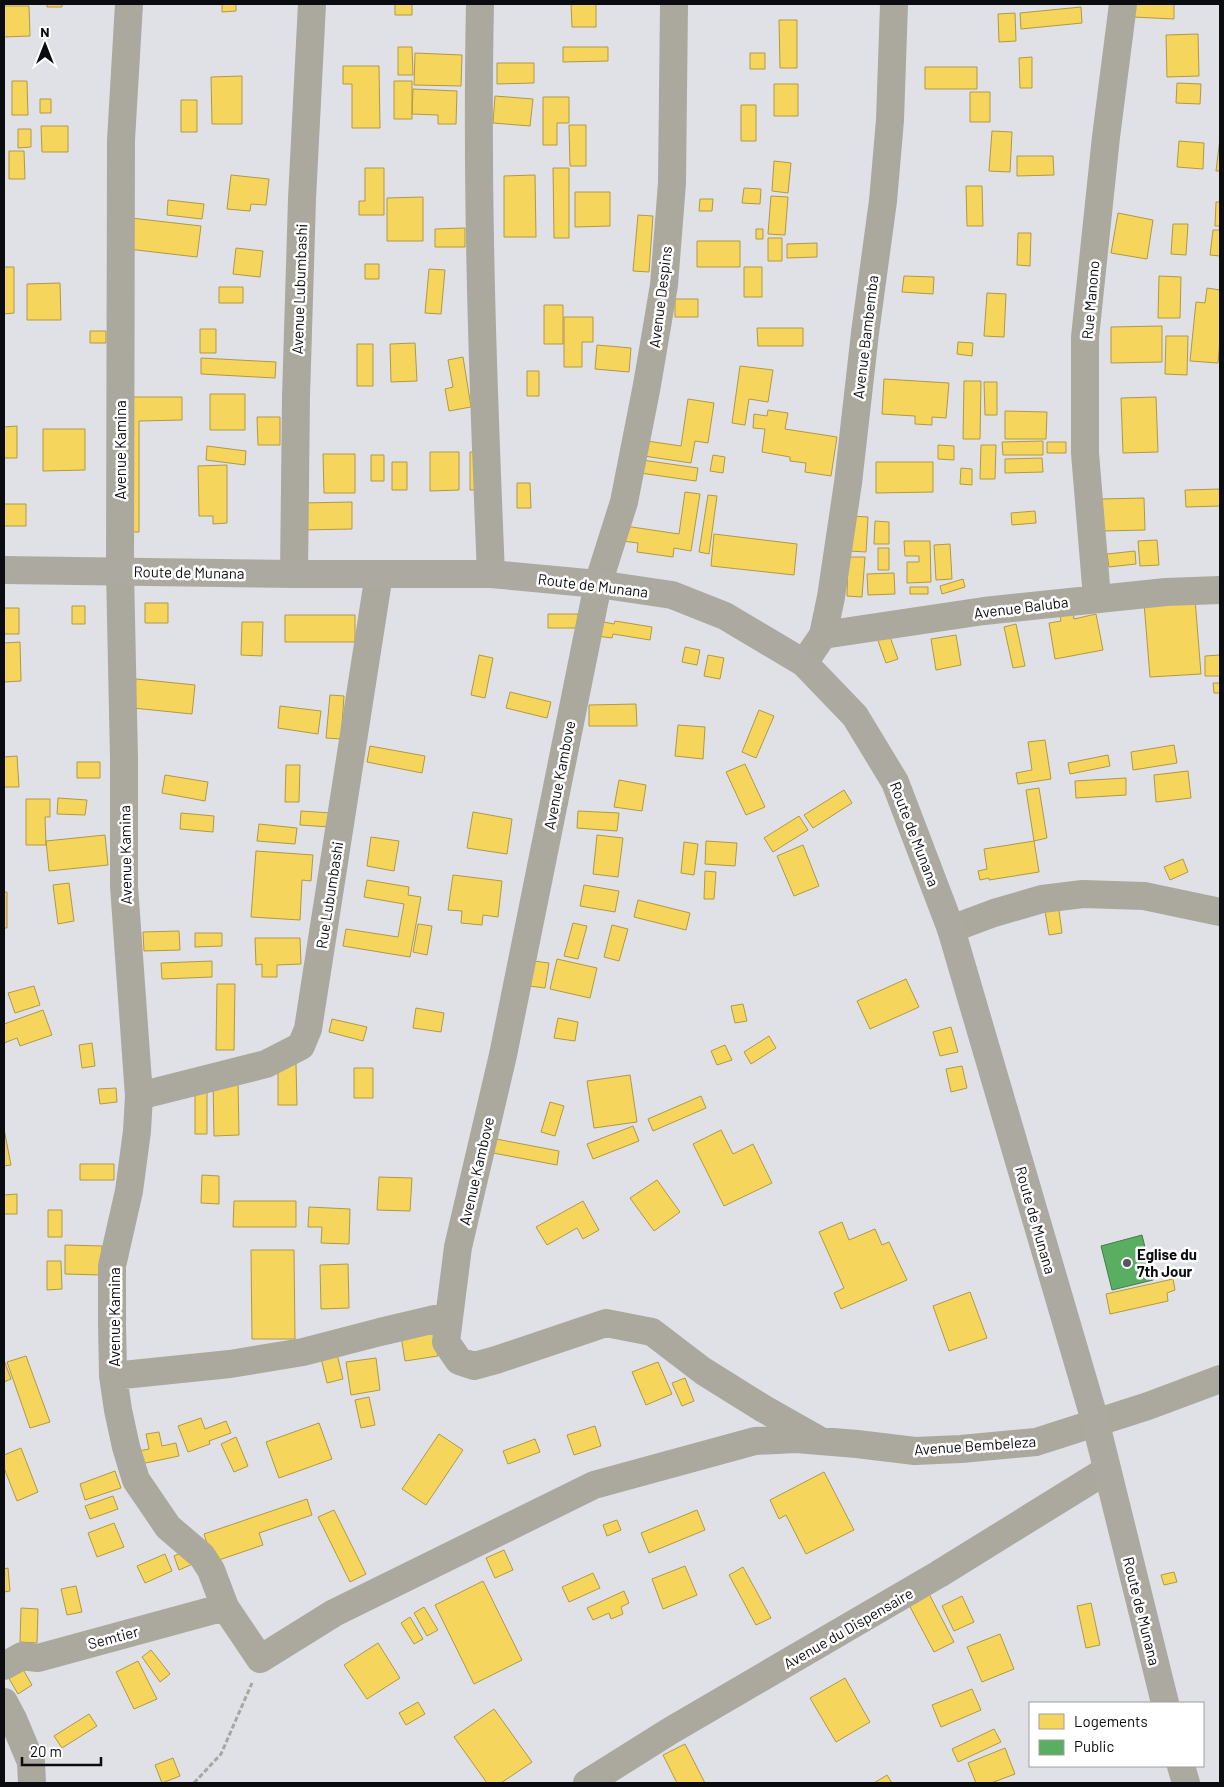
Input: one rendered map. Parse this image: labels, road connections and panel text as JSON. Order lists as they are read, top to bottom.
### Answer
{
  "streets": {
    "main road": ["Route de Munana"],
    "street": [
      "Avenue Lubumbashi",
      "Avenue Despins",
      "Rue Manono",
      "Avenue Bambemba",
      "Avenue Kamina",
      "Avenue Baluba",
      "Avenue Kambove",
      "Rue Lubumbashi",
      "Avenue Bembeleza",
      "Avenue du Dispensaire",
      "Semtier"
    ]
  },
  "crossings": [
    ["Avenue Lubumbashi", "Route de Munana"],
    ["Avenue Despins", "Route de Munana"],
    ["Avenue Despins", "Avenue Kambove"],
    ["Rue Manono", "Avenue Baluba"],
    ["Avenue Bambemba", "Route de Munana"],
    ["Avenue Bambemba", "Avenue Baluba"],
    ["Avenue Kamina", "Route de Munana"],
    ["Avenue Kamina", "Rue Lubumbashi"],
    ["Avenue Kamina", "Avenue Bembeleza"],
    ["Avenue Kamina", "Semtier"],
    ["Route de Munana", "Avenue Kambove"],
    ["Route de Munana", "Rue Lubumbashi"],
    ["Route de Munana", "Avenue Bembeleza"],
    ["Route de Munana", "Avenue du Dispensaire"],
    ["Avenue Kambove", "Avenue Bembeleza"]
  ],
  "places": ["Eglise du 7th Jour"],
  "legend": ["Logements", "Public"],
  "scale_bar": "20 m",
  "north": "top"
}
